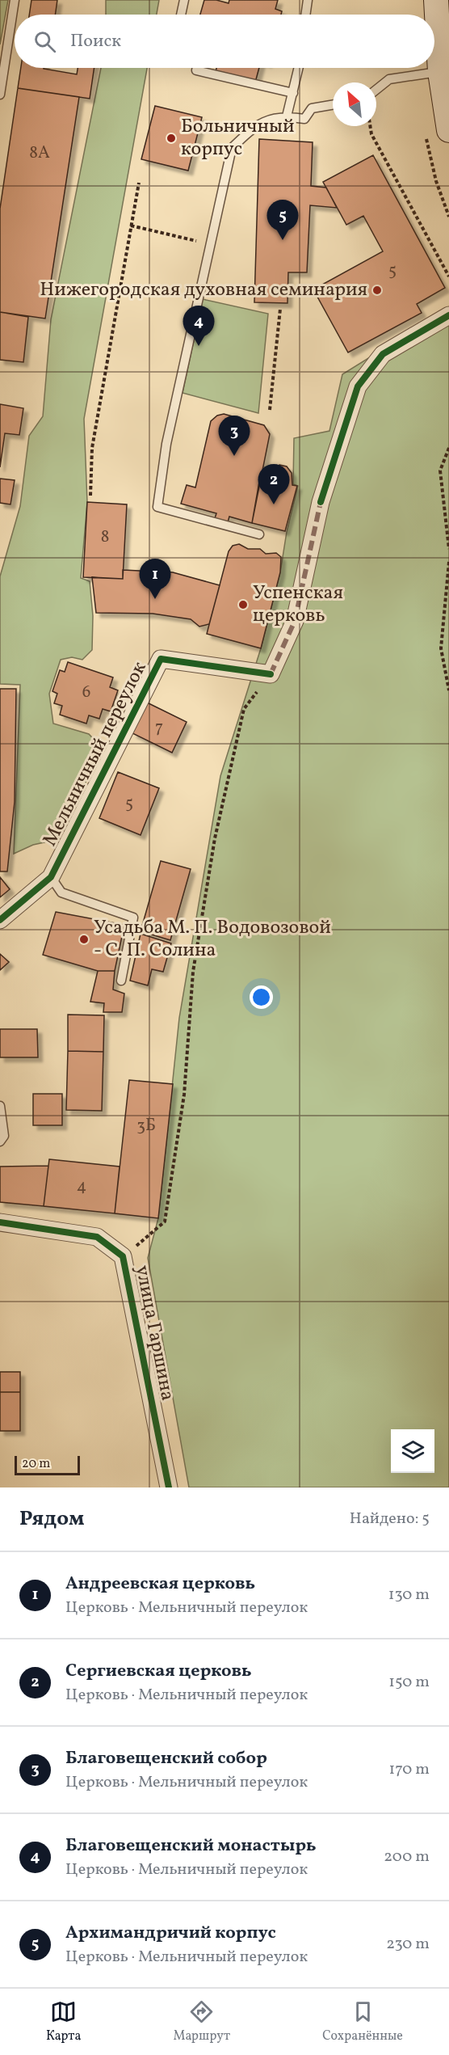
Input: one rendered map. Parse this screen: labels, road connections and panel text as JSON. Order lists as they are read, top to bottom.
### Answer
{
  "streets": {
    "street": ["Мельничный переулок", "улица Гаршина"]
  },
  "places": [
    "Больничный корпус",
    "Нижегородская духовная семинария",
    "Успенская церковь",
    "Усадьба М. П. Водовозовой - С. П. Солина"
  ],
  "house_numbers": [
    "8А",
    "5",
    "8",
    "6",
    "7",
    "5",
    "3Б",
    "4"
  ],
  "scale_bar": "20 m",
  "north": "top left",
  "page": {
    "search": "Поиск",
    "pins": [
      "5",
      "4",
      "3",
      "2",
      "1"
    ],
    "scale": "20 m",
    "heading": ["Рядом", "Найдено: 5"],
    "list": [
      {
        "mark": "1",
        "name": "Андреевская церковь",
        "note": "Церковь · Мельничный переулок",
        "value": "130 m"
      },
      {
        "mark": "2",
        "name": "Сергиевская церковь",
        "note": "Церковь · Мельничный переулок",
        "value": "150 m"
      },
      {
        "mark": "3",
        "name": "Благовещенский собор",
        "note": "Церковь · Мельничный переулок",
        "value": "170 m"
      },
      {
        "mark": "4",
        "name": "Благовещенский монастырь",
        "note": "Церковь · Мельничный переулок",
        "value": "200 m"
      },
      {
        "mark": "5",
        "name": "Архимандричий корпус",
        "note": "Церковь · Мельничный переулок",
        "value": "230 m"
      }
    ],
    "nav": ["Карта", "Маршрут", "Сохранённые"]
  }
}
